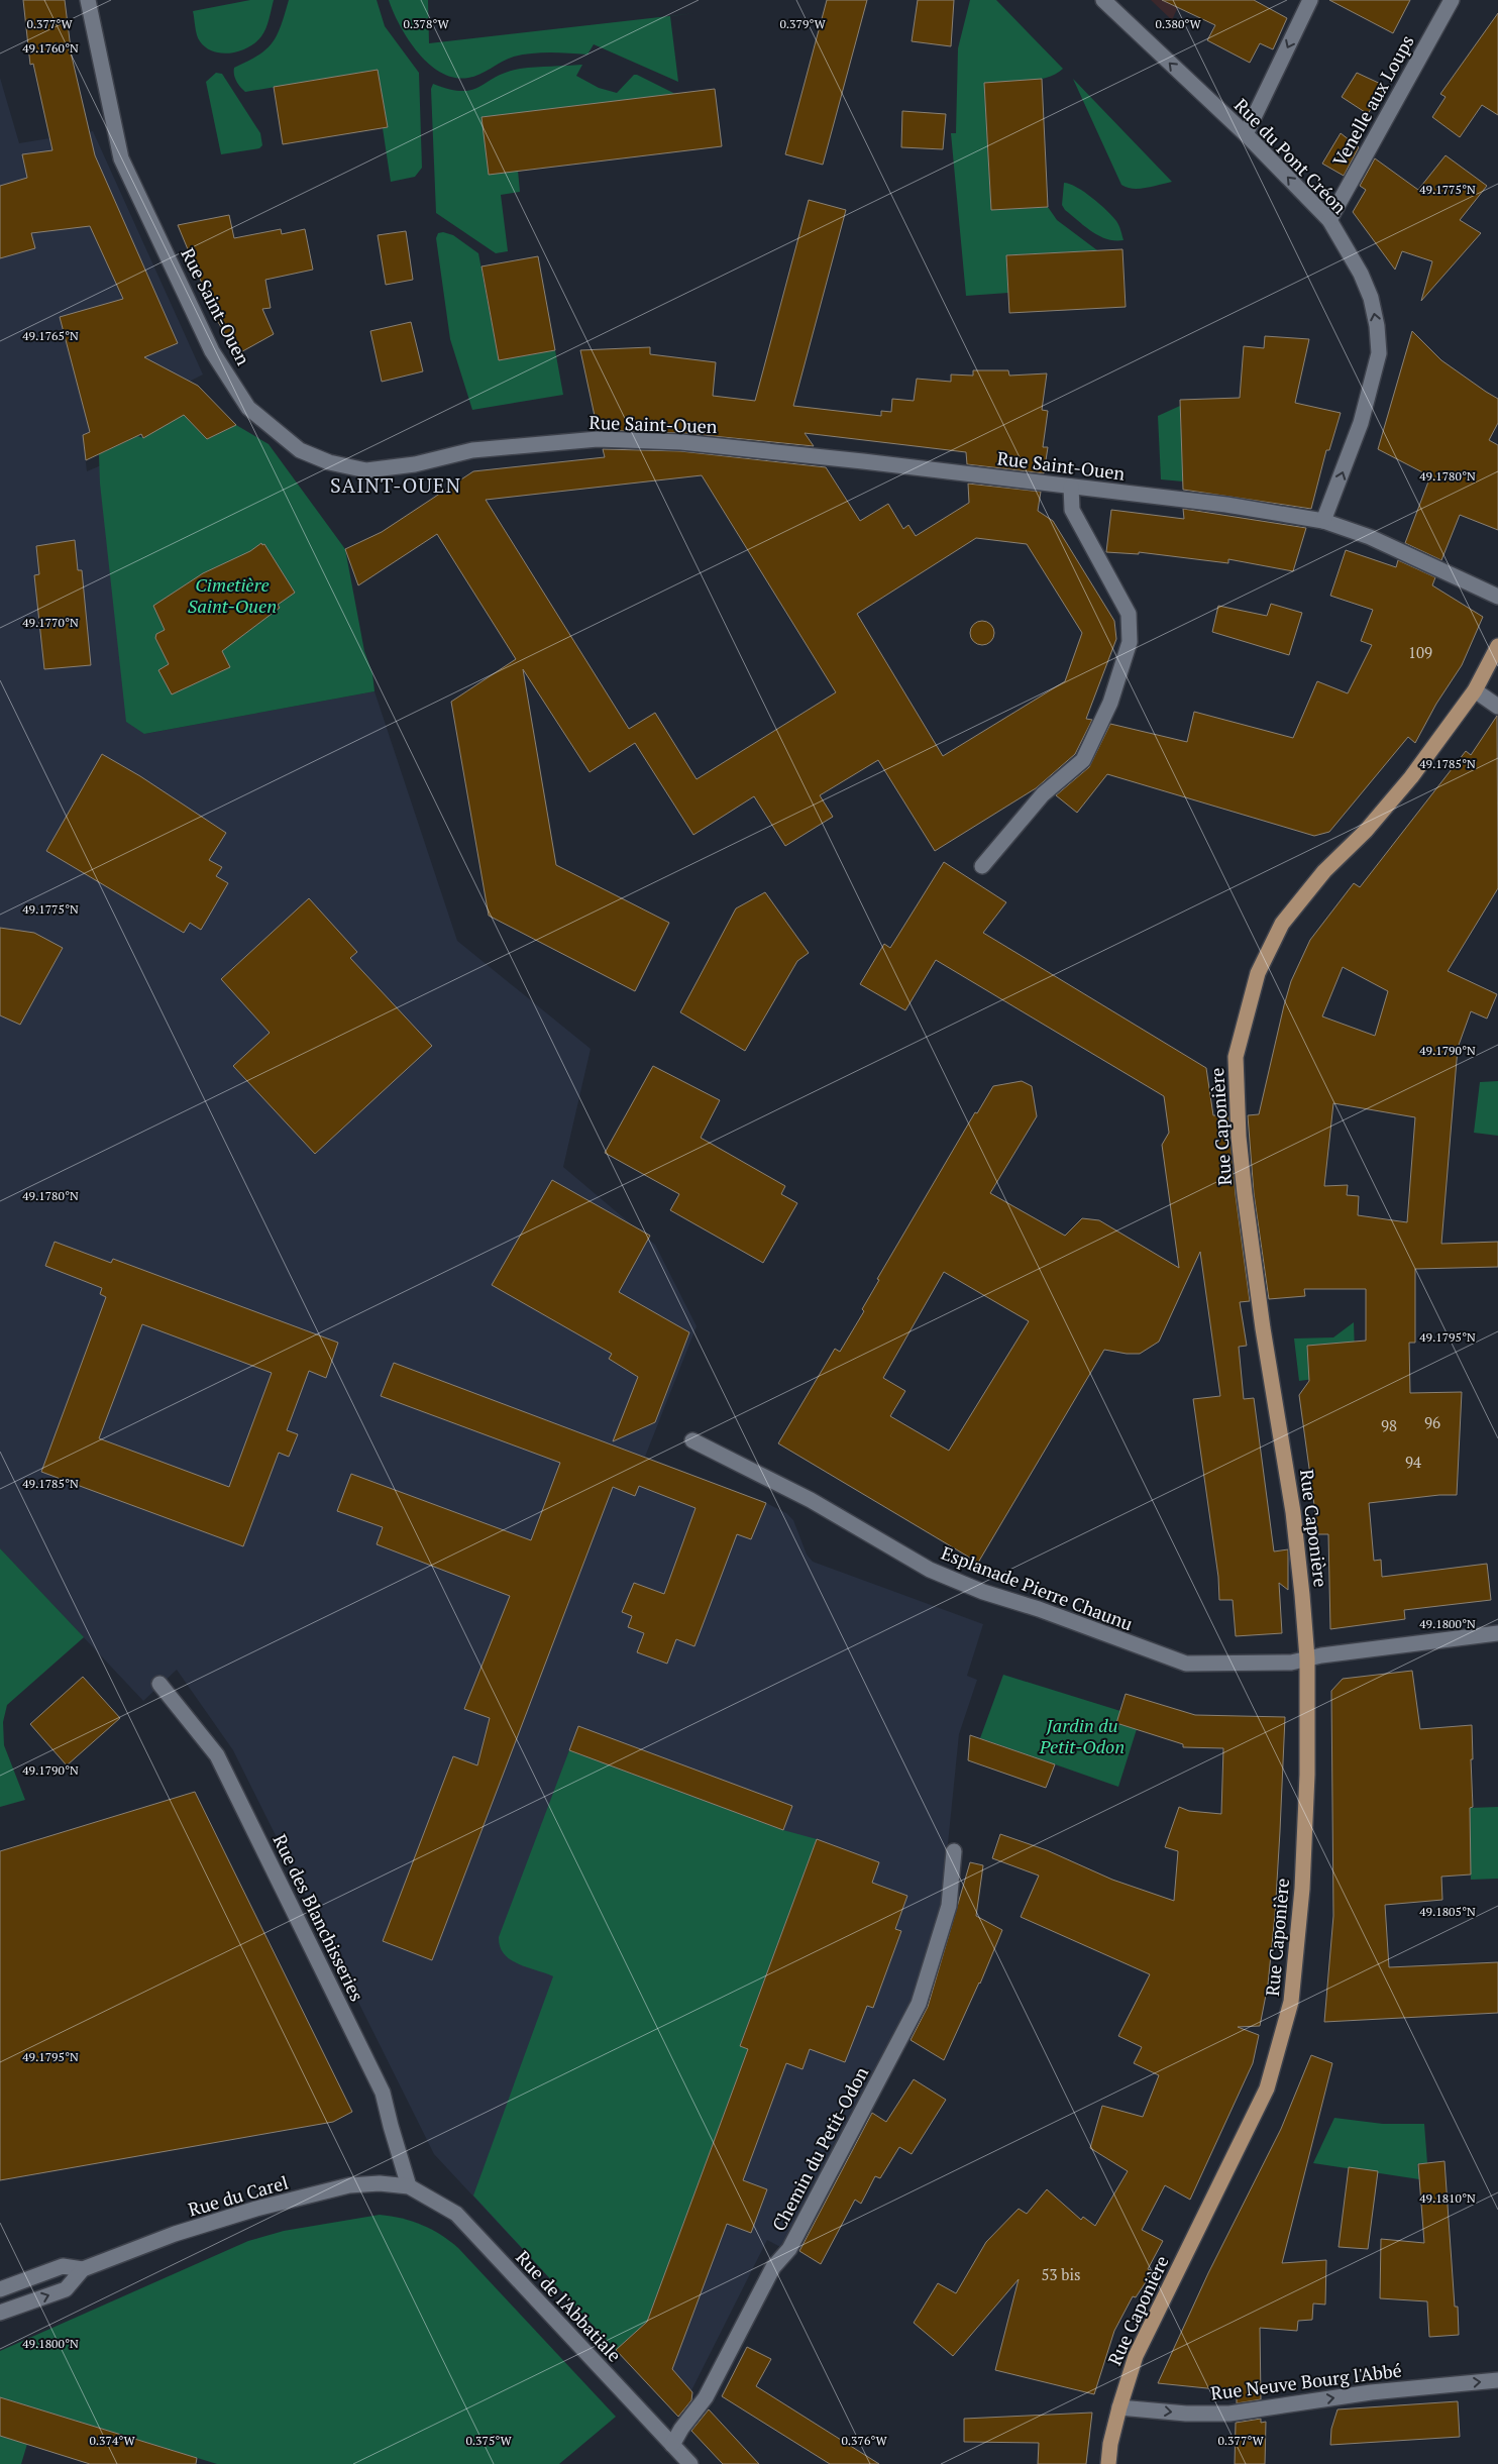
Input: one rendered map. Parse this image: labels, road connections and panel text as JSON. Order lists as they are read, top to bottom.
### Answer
{
  "streets": {
    "main road": ["Rue Caponière"],
    "street": [
      "Venelle aux Loups",
      "Rue du Pont Créon",
      "Rue Saint-Ouen",
      "Esplanade Pierre Chaunu",
      "Rue des Blanchisseries",
      "Chemin du Petit-Odon",
      "Rue du Carel",
      "Rue de l'Abbatiale",
      "Rue Neuve Bourg l'Abbé"
    ]
  },
  "crossings": [
    ["Venelle aux Loups", "Rue du Pont Créon"],
    ["Rue du Pont Créon", "Rue Saint-Ouen"],
    ["Rue Caponière", "Esplanade Pierre Chaunu"],
    ["Rue Caponière", "Rue Neuve Bourg l'Abbé"],
    ["Rue des Blanchisseries", "Rue du Carel"],
    ["Rue des Blanchisseries", "Rue de l'Abbatiale"],
    ["Chemin du Petit-Odon", "Rue de l'Abbatiale"],
    ["Rue du Carel", "Rue de l'Abbatiale"]
  ],
  "one_way": ["Rue du Pont Créon", "Rue Neuve Bourg l'Abbé"],
  "districts": ["SAINT-OUEN"],
  "parks": ["Cimetière Saint-Ouen", "Jardin du Petit-Odon"],
  "house_numbers": [
    "109",
    "96",
    "98",
    "94",
    "53 bis"
  ],
  "coordinates": [
    "0.377°W",
    "0.378°W",
    "0.379°W",
    "0.380°W",
    "49.1760°N",
    "49.1775°N",
    "49.1765°N",
    "49.1780°N",
    "49.1770°N",
    "49.1785°N",
    "49.1790°N",
    "49.1795°N",
    "49.1800°N",
    "49.1805°N",
    "49.1810°N",
    "0.374°W",
    "0.375°W",
    "0.376°W"
  ]
}
